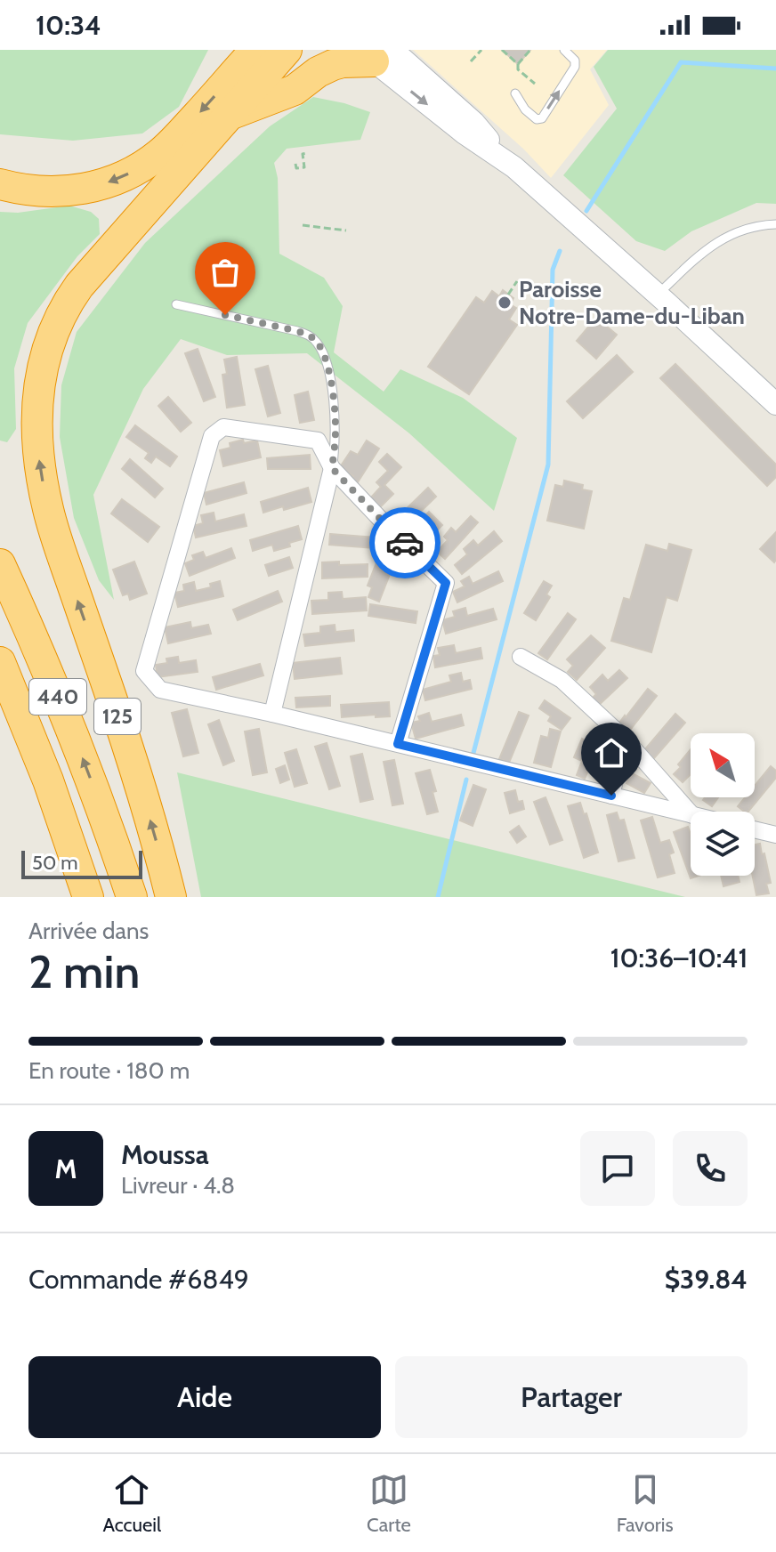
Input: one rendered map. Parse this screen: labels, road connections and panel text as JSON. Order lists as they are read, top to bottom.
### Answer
{
  "streets": {
    "highway": ["440", "125"]
  },
  "places": ["Paroisse Notre-Dame-du-Liban"],
  "scale_bar": "50 m",
  "north": "top left",
  "page": {
    "status": "10:34",
    "scale": "50 m",
    "heading": ["2 min", "Arrivée dans", "10:36–10:41"],
    "panel": [
      "Moussa",
      "Livreur · 4.8",
      "Commande #6849",
      "$39.84"
    ],
    "bar": "En route · 180 m",
    "round": "M",
    "buttons": ["Aide", "Partager"],
    "tabs": ["Accueil", "Carte", "Favoris"]
  }
}
